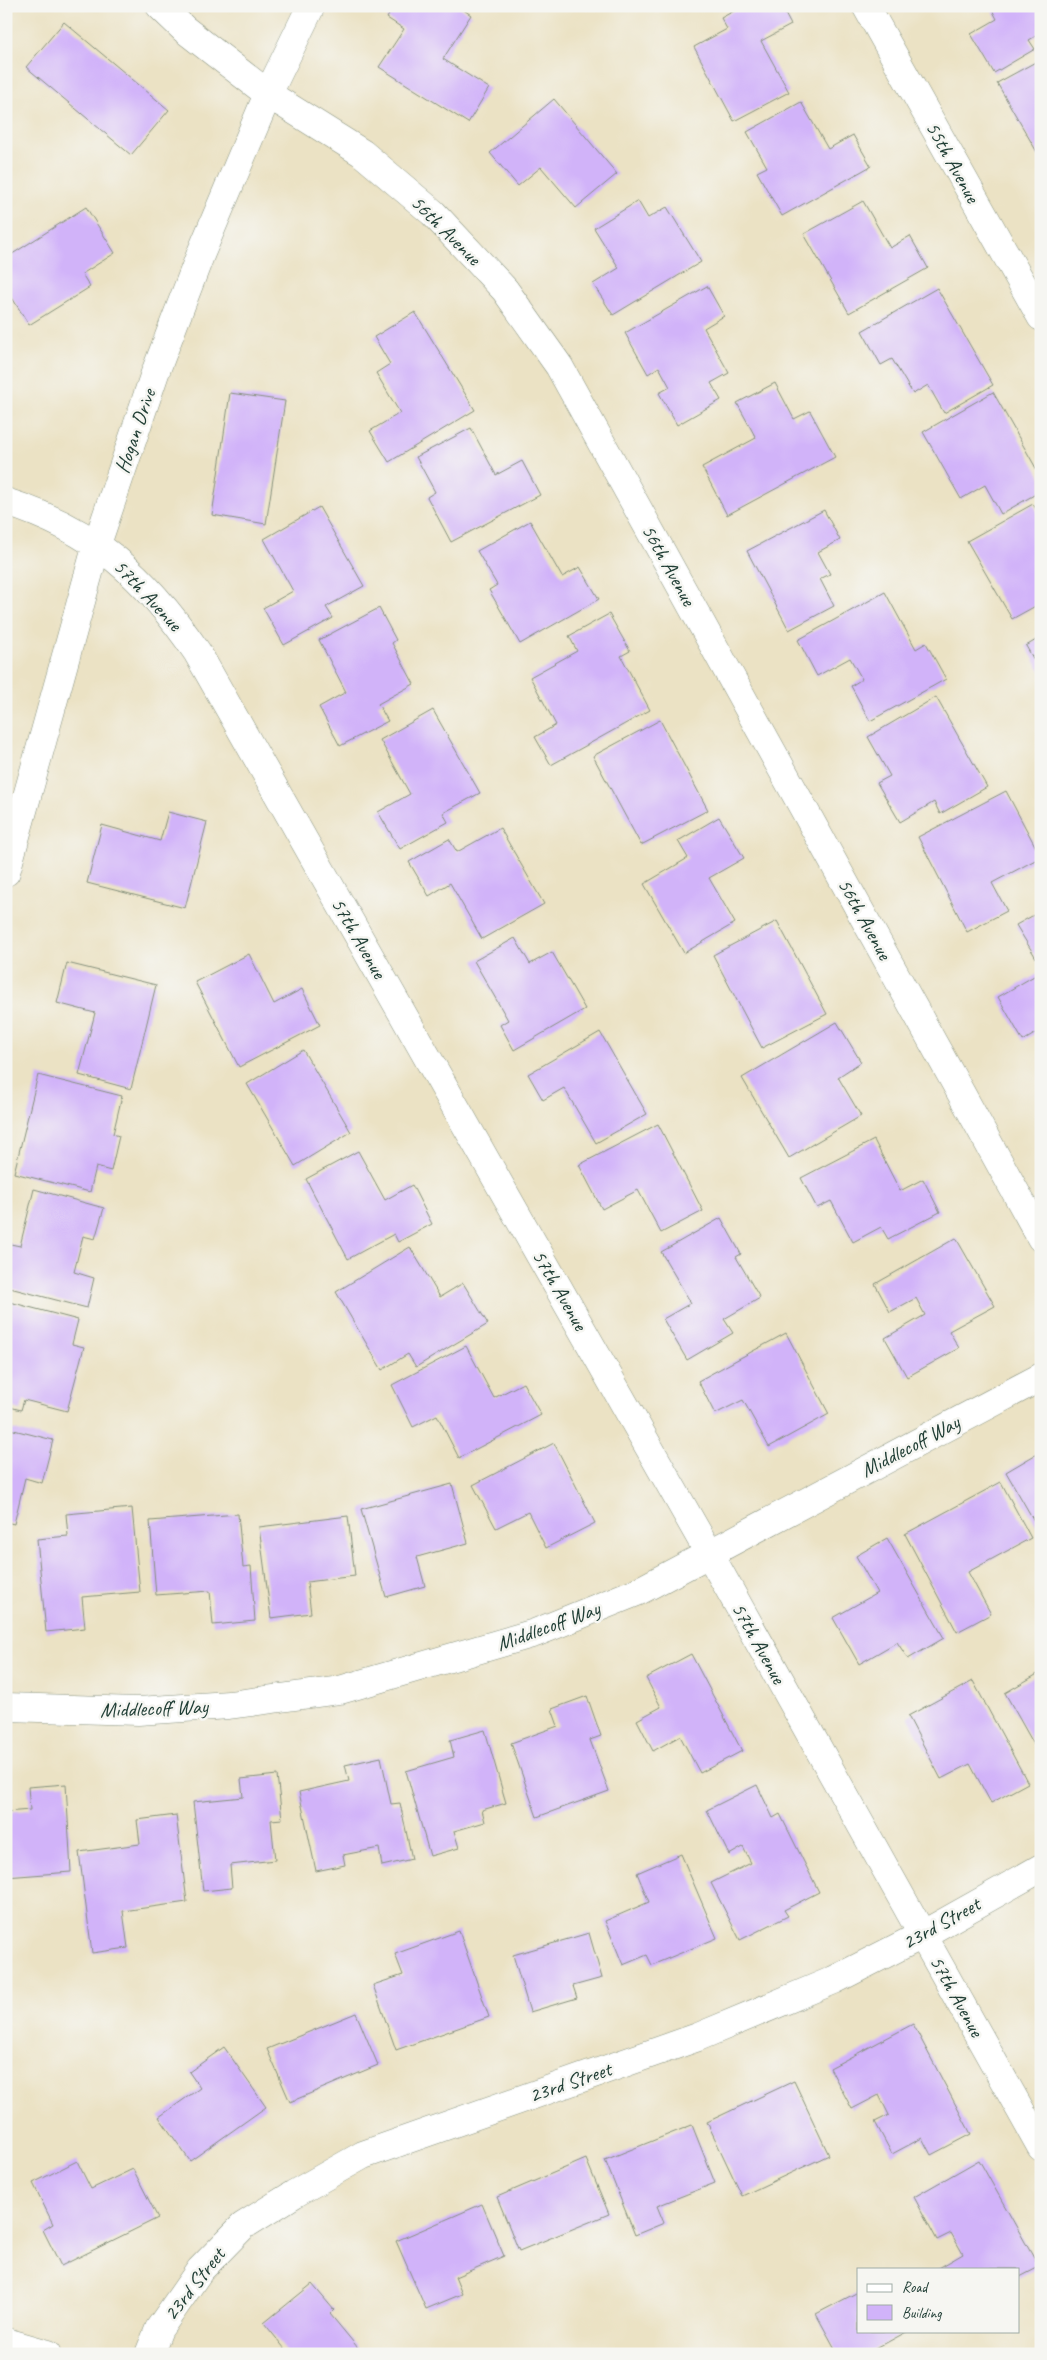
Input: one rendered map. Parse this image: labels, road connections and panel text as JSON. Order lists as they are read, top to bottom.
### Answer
{
  "streets": {
    "street": [
      "55th Avenue",
      "56th Avenue",
      "Hogan Drive",
      "57th Avenue",
      "Middlecoff Way",
      "23rd Street"
    ]
  },
  "crossings": [
    ["56th Avenue", "Hogan Drive"],
    ["Hogan Drive", "57th Avenue"],
    ["57th Avenue", "Middlecoff Way"],
    ["57th Avenue", "23rd Street"]
  ],
  "legend": ["Road", "Building"]
}
